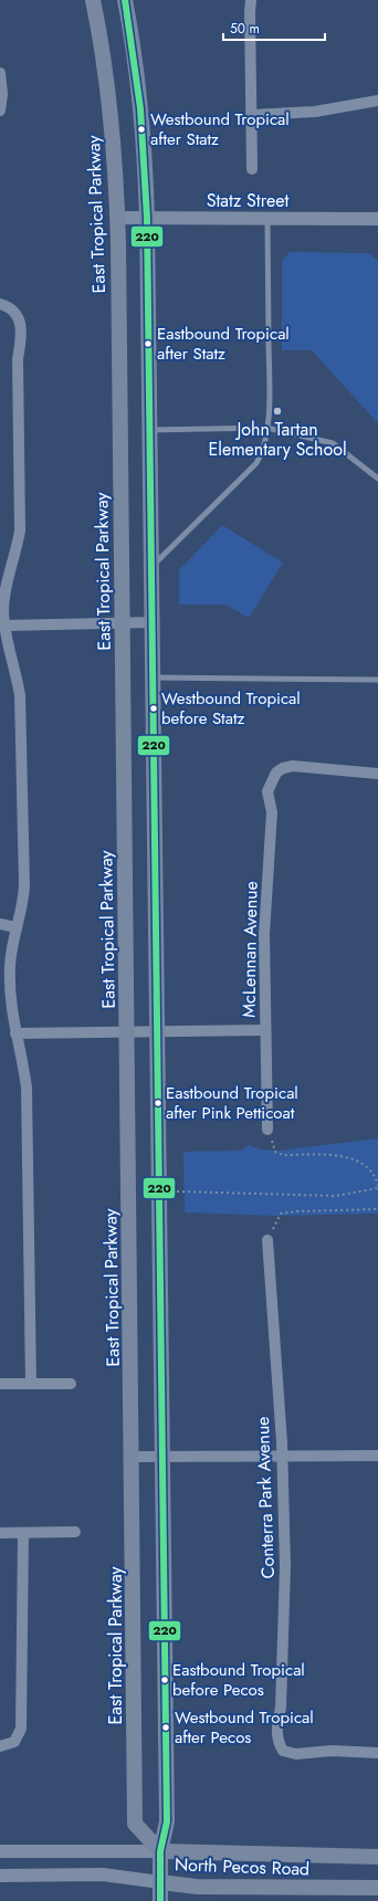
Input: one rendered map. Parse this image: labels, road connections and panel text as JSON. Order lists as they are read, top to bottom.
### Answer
{
  "streets": {
    "main road": ["East Tropical Parkway", "North Pecos Road"],
    "street": ["Statz Street", "McLennan Avenue", "Conterra Park Avenue"]
  },
  "crossings": [
    ["Statz Street", "East Tropical Parkway"],
    ["East Tropical Parkway", "North Pecos Road"]
  ],
  "places": [
    "Westbound Tropical after Statz",
    "Eastbound Tropical after Statz",
    "John Tartan Elementary School",
    "Westbound Tropical before Statz",
    "Eastbound Tropical after Pink Petticoat",
    "Eastbound Tropical before Pecos",
    "Westbound Tropical after Pecos"
  ],
  "lines": ["transit line 220"],
  "scale_bar": "50 m"
}
